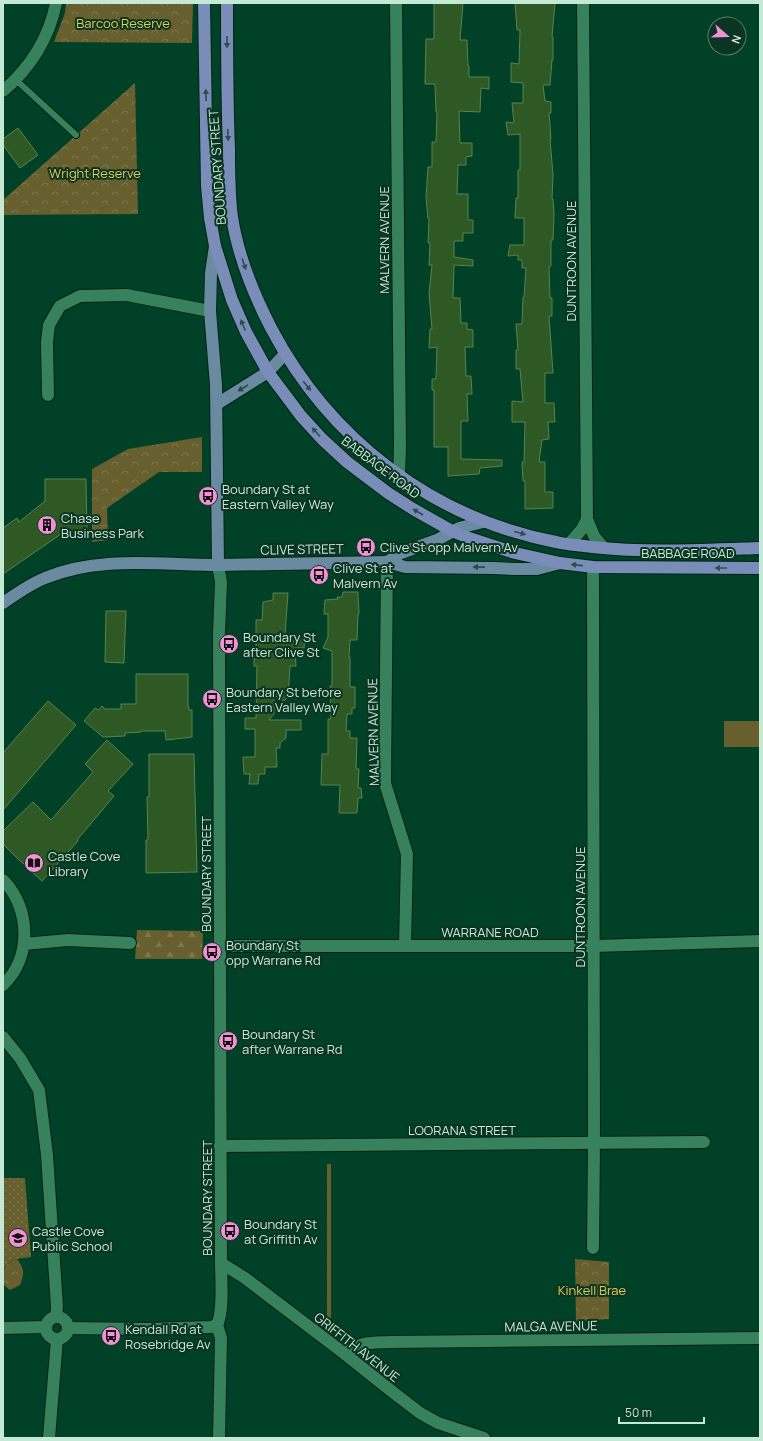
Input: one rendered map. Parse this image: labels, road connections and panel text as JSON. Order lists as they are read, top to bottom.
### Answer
{
  "streets": {
    "highway": ["BOUNDARY STREET", "BABBAGE ROAD"],
    "main road": ["CLIVE STREET"],
    "street": [
      "MALVERN AVENUE",
      "DUNTROON AVENUE",
      "WARRANE ROAD",
      "LOORANA STREET",
      "MALGA AVENUE",
      "GRIFFITH AVENUE"
    ]
  },
  "crossings": [
    ["BOUNDARY STREET", "BABBAGE ROAD"],
    ["BOUNDARY STREET", "CLIVE STREET"],
    ["BOUNDARY STREET", "WARRANE ROAD"],
    ["BOUNDARY STREET", "LOORANA STREET"],
    ["BOUNDARY STREET", "GRIFFITH AVENUE"],
    ["MALVERN AVENUE", "BABBAGE ROAD"],
    ["MALVERN AVENUE", "CLIVE STREET"],
    ["MALVERN AVENUE", "WARRANE ROAD"],
    ["DUNTROON AVENUE", "BABBAGE ROAD"],
    ["DUNTROON AVENUE", "WARRANE ROAD"],
    ["DUNTROON AVENUE", "LOORANA STREET"],
    ["BABBAGE ROAD", "CLIVE STREET"],
    ["MALGA AVENUE", "GRIFFITH AVENUE"]
  ],
  "parks": ["Barcoo Reserve", "Wright Reserve", "Kinkell Brae"],
  "places": {
    "bus stop": [
      "Boundary St at Eastern Valley Way",
      "Clive St opp Malvern Av",
      "Clive St at Malvern Av",
      "Boundary St after Clive St",
      "Boundary St before Eastern Valley Way",
      "Boundary St opp Warrane Rd",
      "Boundary St after Warrane Rd",
      "Boundary St at Griffith Av",
      "Kendall Rd at Rosebridge Av"
    ],
    "building": ["Chase Business Park"],
    "library": ["Castle Cove Library"],
    "school or university": ["Castle Cove Public School"]
  },
  "scale_bar": "50 m",
  "north": "right"
}
